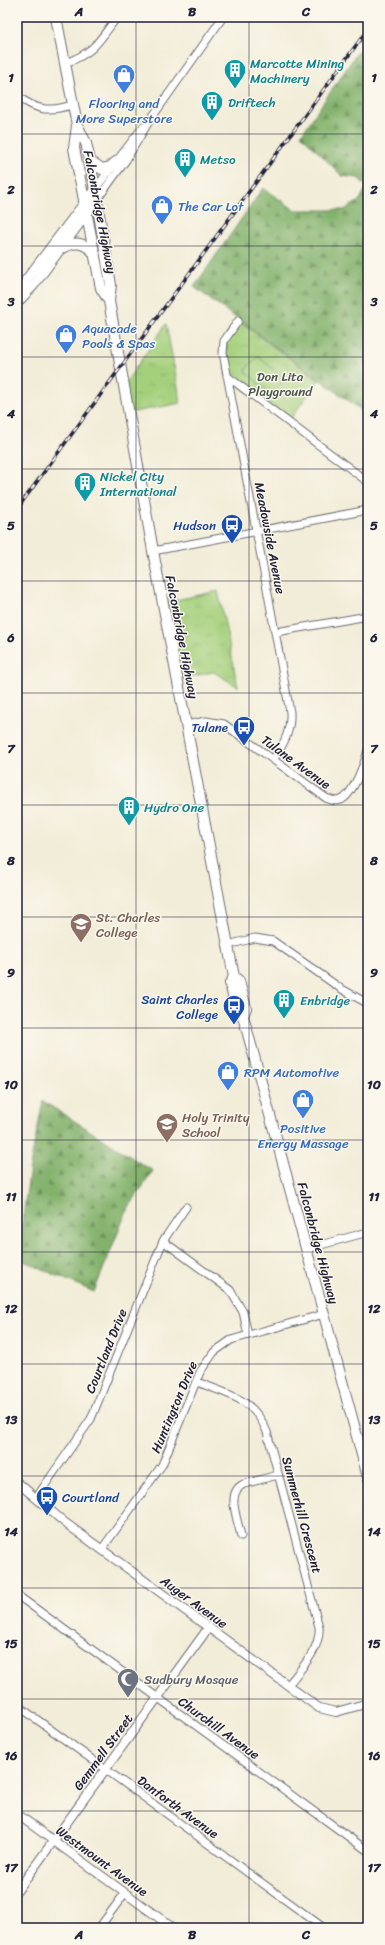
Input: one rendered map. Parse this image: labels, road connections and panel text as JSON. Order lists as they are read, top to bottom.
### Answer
{
  "streets": {
    "main road": ["Falconbridge Highway"],
    "street": [
      "Meadowside Avenue",
      "Tulane Avenue",
      "Courtland Drive",
      "Huntington Drive",
      "Summerhill Crescent",
      "Auger Avenue",
      "Churchill Avenue",
      "Gemmell Street",
      "Danforth Avenue",
      "Westmount Avenue"
    ]
  },
  "crossings": [
    ["Falconbridge Highway", "Tulane Avenue"],
    ["Falconbridge Highway", "Huntington Drive"],
    ["Meadowside Avenue", "Tulane Avenue"],
    ["Courtland Drive", "Auger Avenue"],
    ["Huntington Drive", "Summerhill Crescent"],
    ["Huntington Drive", "Auger Avenue"],
    ["Summerhill Crescent", "Auger Avenue"],
    ["Auger Avenue", "Gemmell Street"],
    ["Churchill Avenue", "Gemmell Street"],
    ["Gemmell Street", "Danforth Avenue"],
    ["Gemmell Street", "Westmount Avenue"]
  ],
  "parks": ["Don Lita Playground"],
  "places": {
    "building": [
      "Marcotte Mining Machinery",
      "Driftech",
      "Metso",
      "Nickel City International",
      "Hydro One",
      "Enbridge"
    ],
    "shop": [
      "Flooring and More Superstore",
      "The Car Lot",
      "Aquacade Pools & Spas",
      "RPM Automotive",
      "Positive Energy Massage"
    ],
    "bus stop": [
      "Hudson",
      "Tulane",
      "Saint Charles College",
      "Courtland"
    ],
    "school or university": ["St. Charles College", "Holy Trinity School"],
    "mosque": ["Sudbury Mosque"]
  },
  "grid": {
    "columns": ["A", "B", "C"],
    "rows": [
      "1",
      "2",
      "3",
      "4",
      "5",
      "6",
      "7",
      "8",
      "9",
      "10",
      "11",
      "12",
      "13",
      "14",
      "15",
      "16",
      "17"
    ]
  }
}
